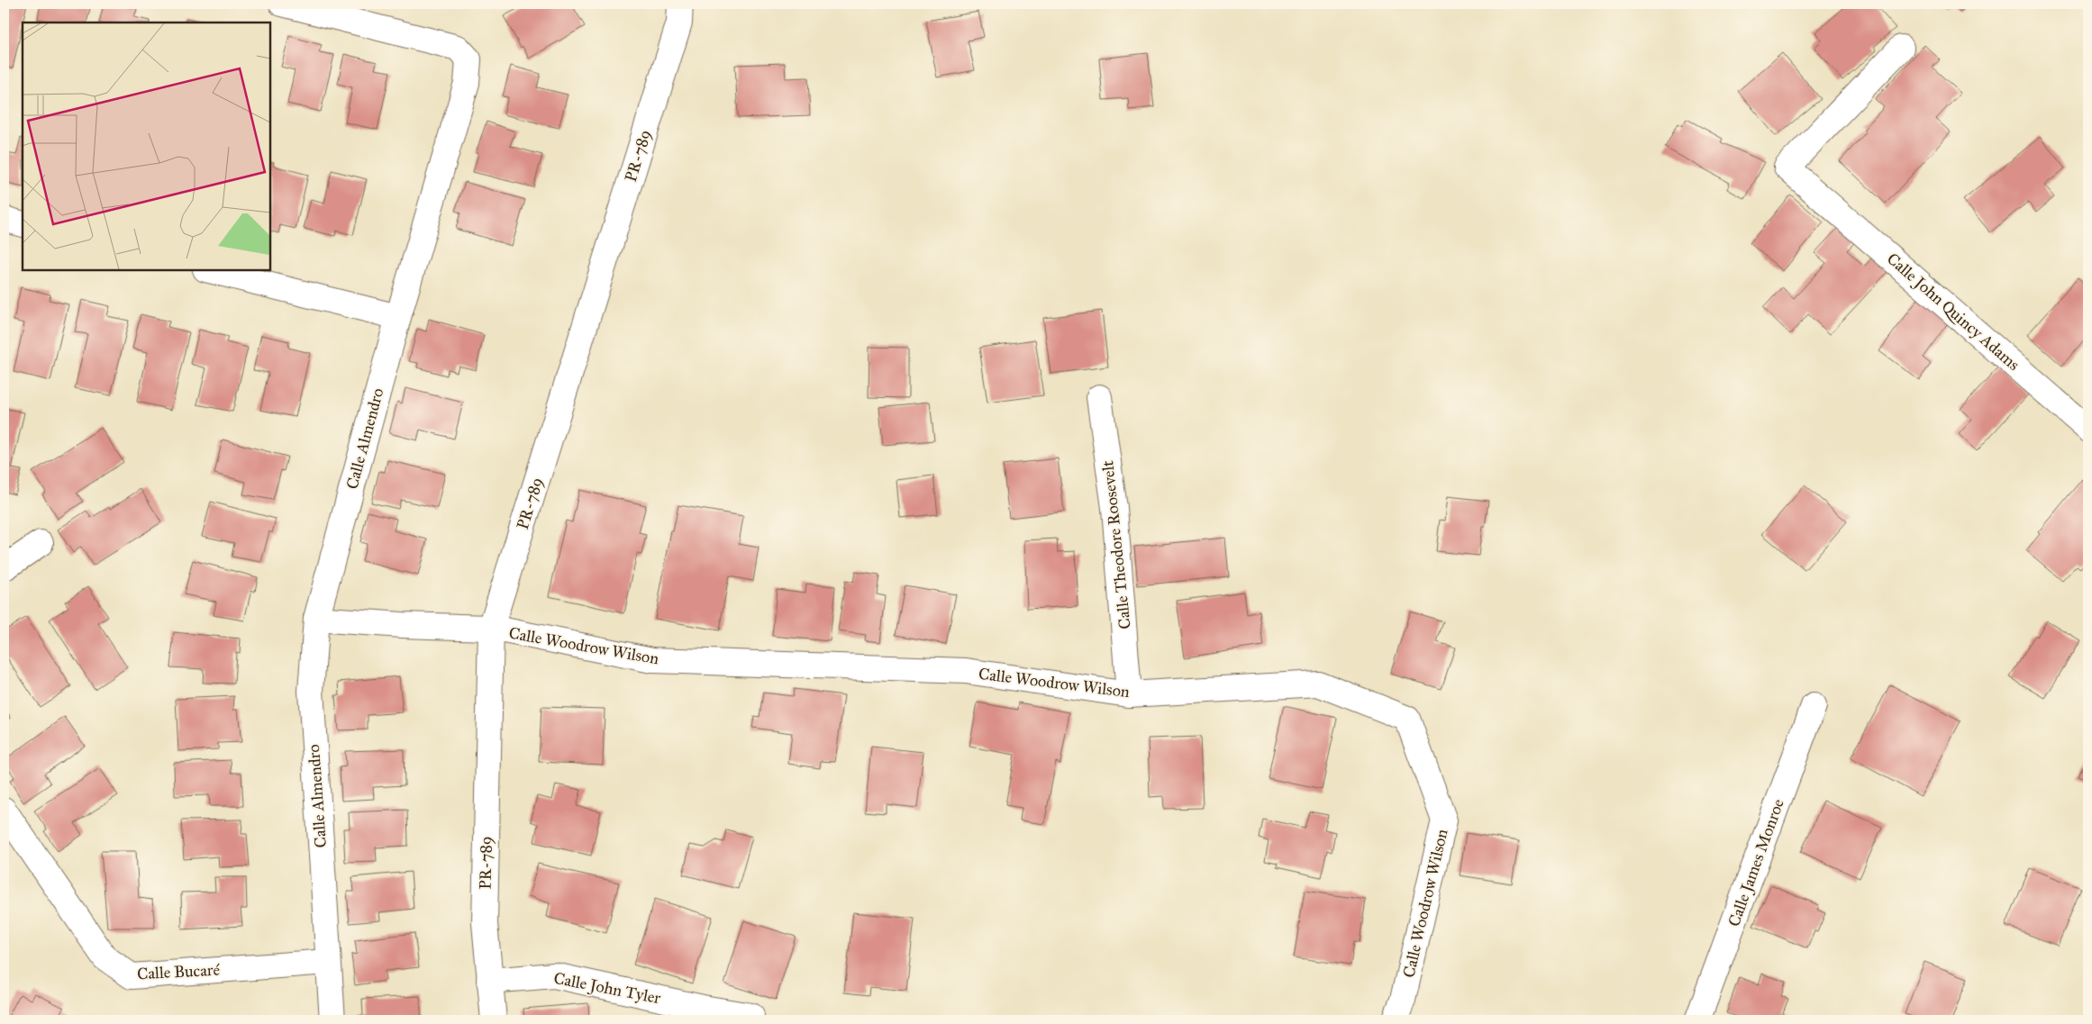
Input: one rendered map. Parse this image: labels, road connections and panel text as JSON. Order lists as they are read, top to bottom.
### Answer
{
  "streets": {
    "street": [
      "PR-789",
      "Calle John Quincy Adams",
      "Calle Almendro",
      "Calle Theodore Roosevelt",
      "Calle Woodrow Wilson",
      "Calle James Monroe",
      "Calle Bucaré",
      "Calle John Tyler"
    ]
  },
  "crossings": [
    ["PR-789", "Calle Woodrow Wilson"],
    ["PR-789", "Calle John Tyler"],
    ["Calle Almendro", "Calle Woodrow Wilson"],
    ["Calle Almendro", "Calle Bucaré"],
    ["Calle Theodore Roosevelt", "Calle Woodrow Wilson"]
  ]
}
